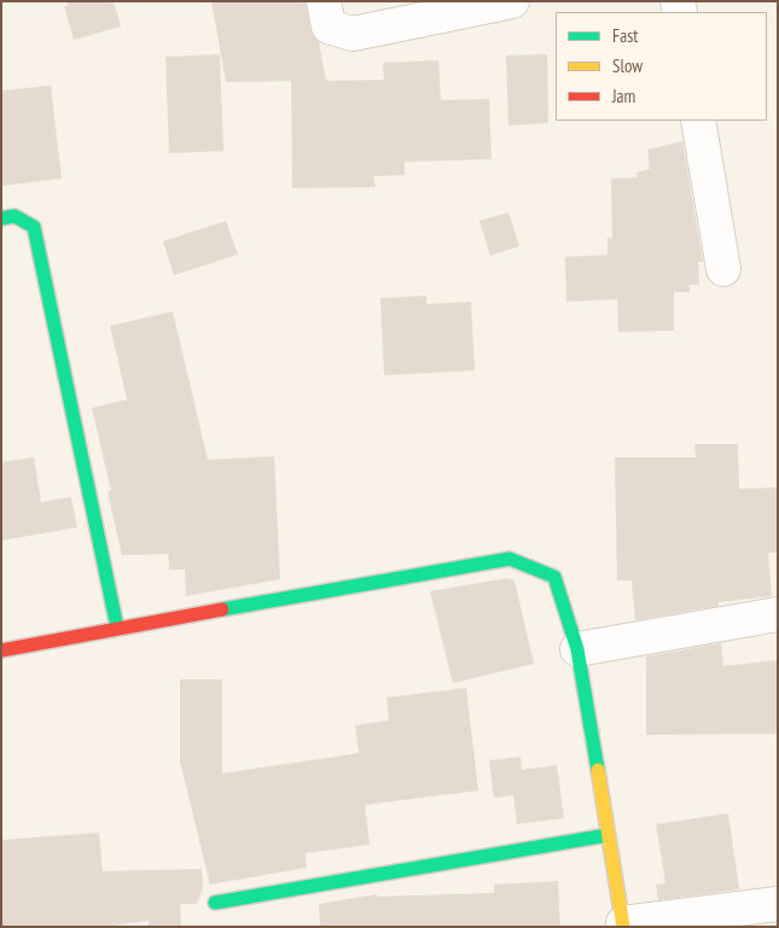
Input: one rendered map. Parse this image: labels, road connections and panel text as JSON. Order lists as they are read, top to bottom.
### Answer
{
  "legend": ["Fast", "Slow", "Jam"]
}
